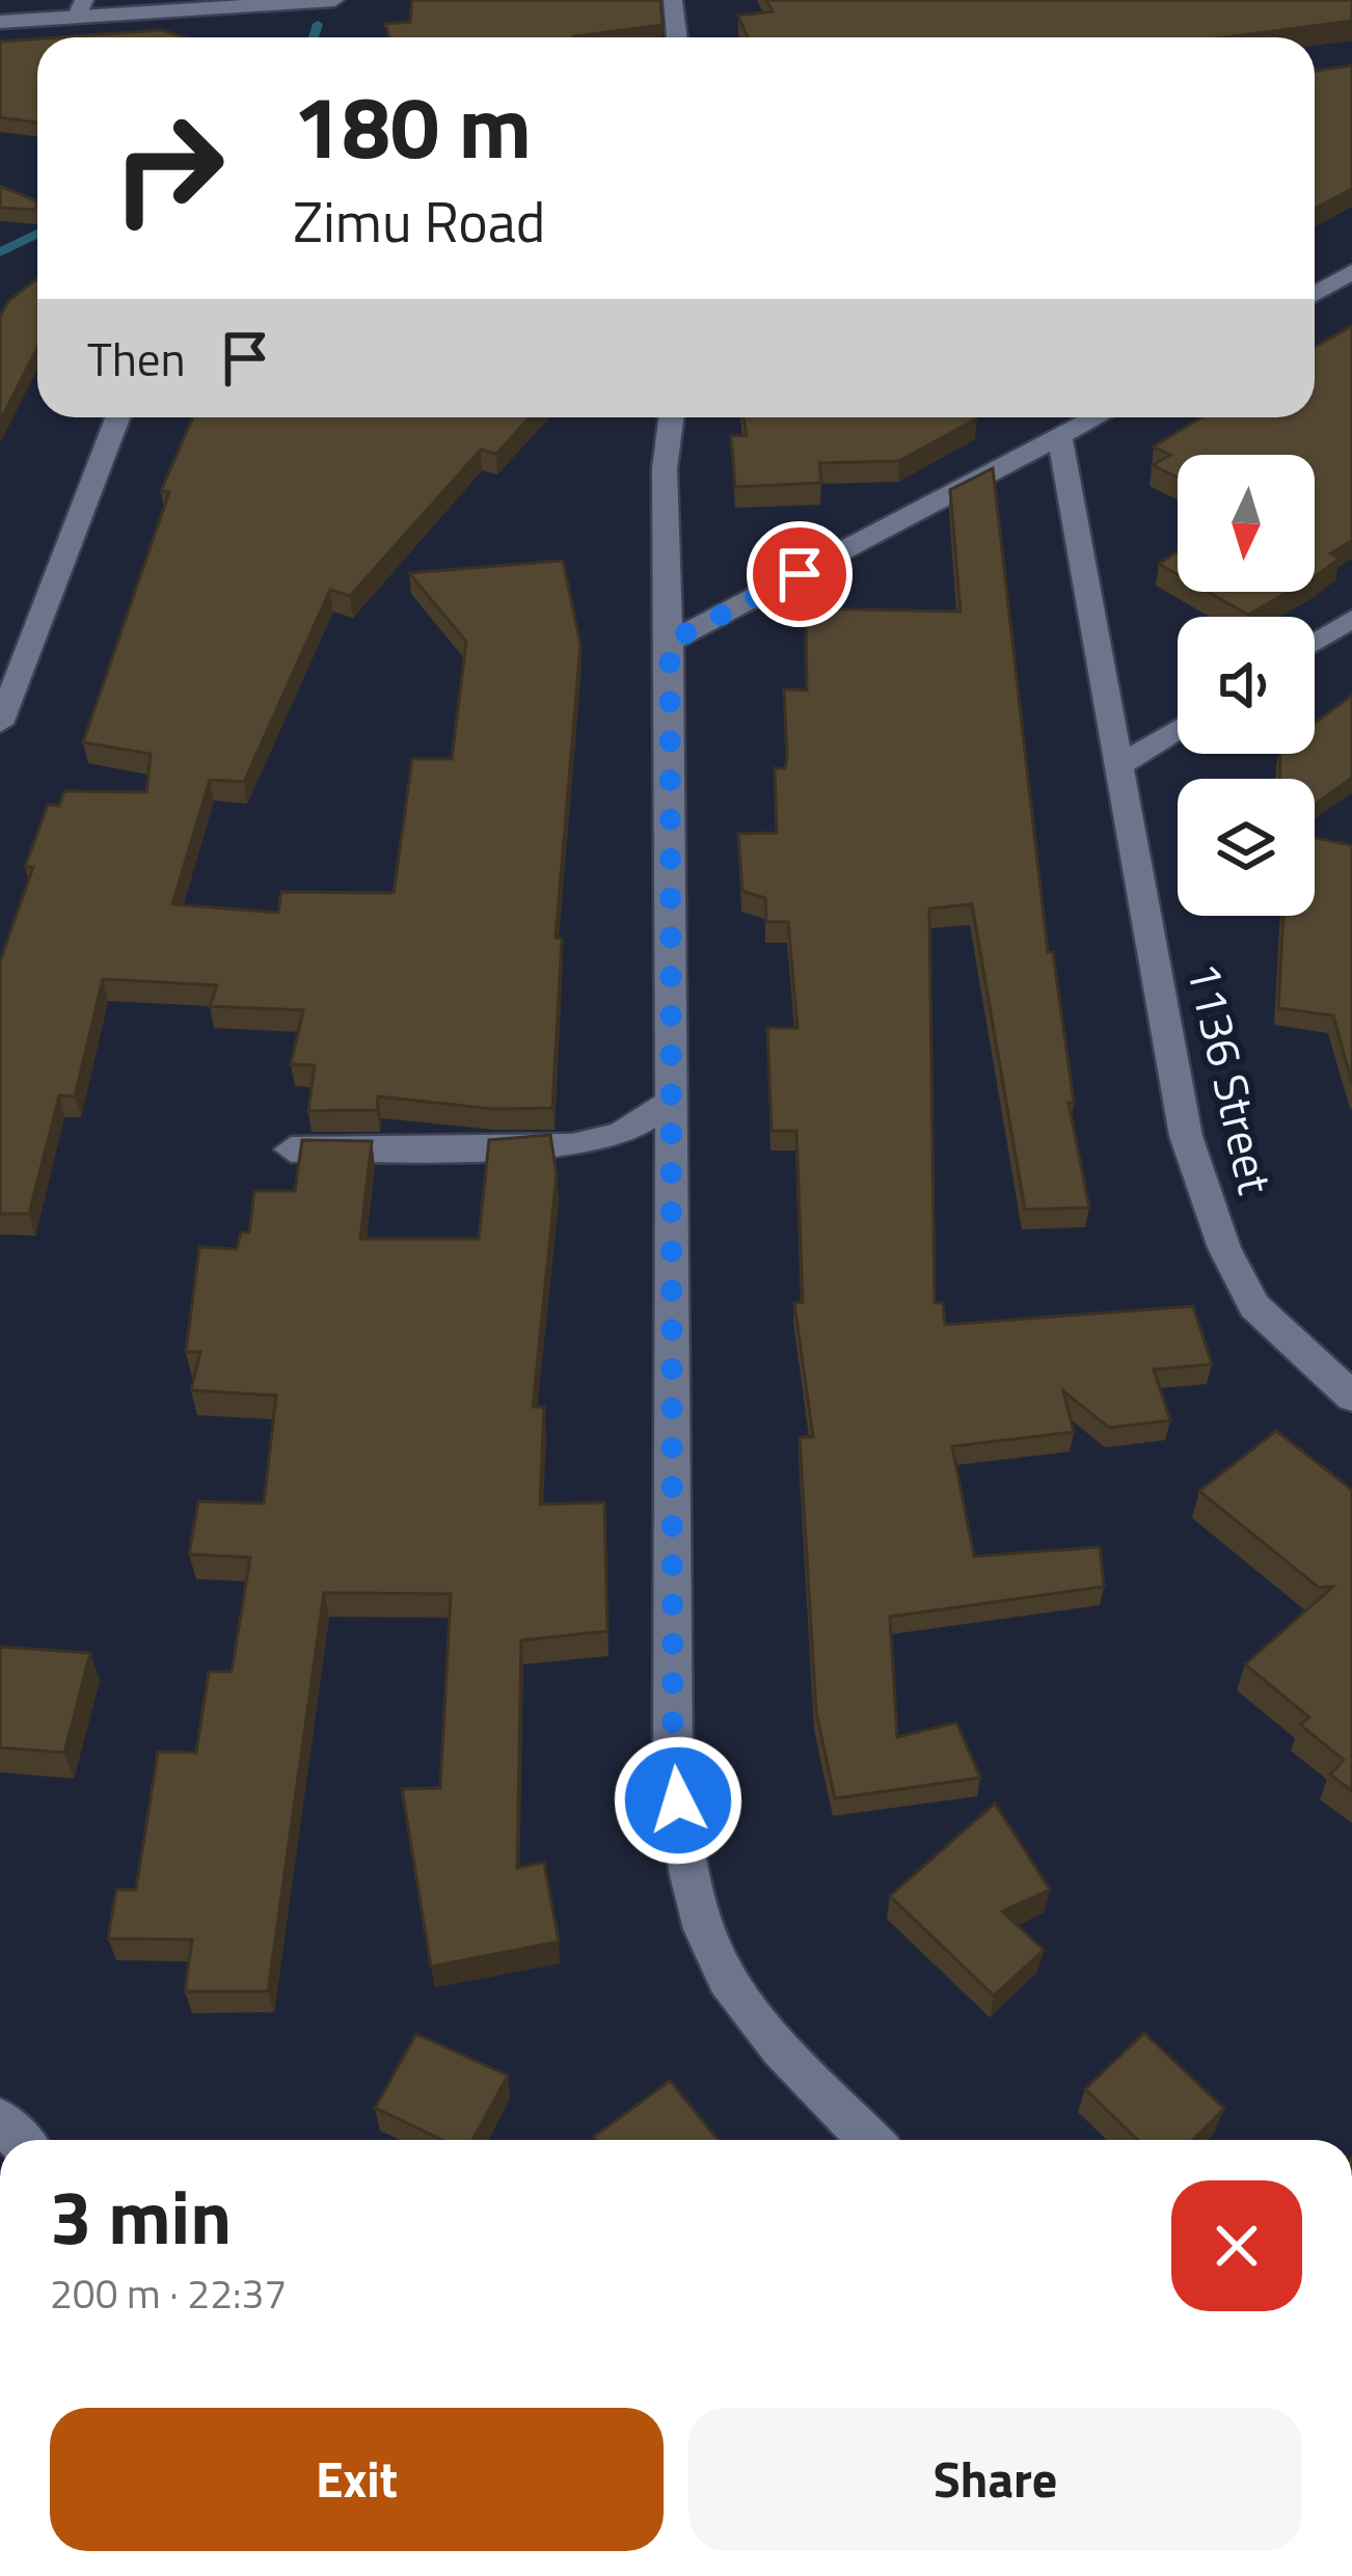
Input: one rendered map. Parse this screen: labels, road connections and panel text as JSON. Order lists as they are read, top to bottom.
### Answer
{
  "streets": {
    "street": ["1136 Street"]
  },
  "north": "bottom",
  "page": {
    "turn": ["180 m", "Zimu Road"],
    "then": "Then",
    "heading": ["3 min", "200 m · 22:37"],
    "buttons": ["Exit", "Share"]
  }
}
